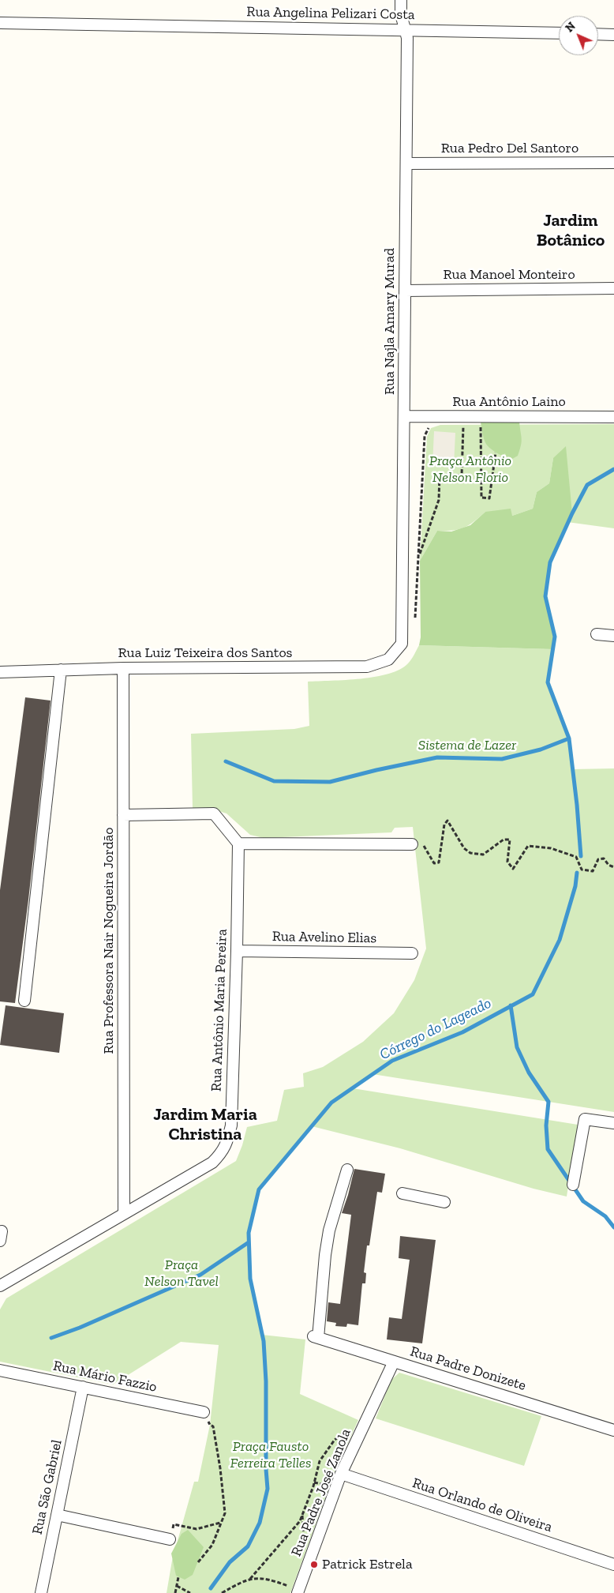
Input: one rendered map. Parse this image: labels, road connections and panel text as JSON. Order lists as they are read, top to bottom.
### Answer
{
  "streets": {
    "street": [
      "Rua Angelina Pelizari Costa",
      "Rua Pedro Del Santoro",
      "Rua Manoel Monteiro",
      "Rua Najla Amary Murad",
      "Rua Antônio Laino",
      "Rua Luiz Teixeira dos Santos",
      "Rua Avelino Elias",
      "Rua Professora Nair Nogueira Jordão",
      "Rua Antônio Maria Pereira",
      "Rua Padre Donizete",
      "Rua Mário Fazzio",
      "Rua São Gabriel",
      "Rua Padre José Zanola",
      "Rua Orlando de Oliveira"
    ]
  },
  "crossings": [
    ["Rua Angelina Pelizari Costa", "Rua Najla Amary Murad"],
    ["Rua Pedro Del Santoro", "Rua Najla Amary Murad"],
    ["Rua Manoel Monteiro", "Rua Najla Amary Murad"],
    ["Rua Najla Amary Murad", "Rua Antônio Laino"],
    ["Rua Najla Amary Murad", "Rua Luiz Teixeira dos Santos"],
    ["Rua Luiz Teixeira dos Santos", "Rua Professora Nair Nogueira Jordão"],
    ["Rua Avelino Elias", "Rua Antônio Maria Pereira"],
    ["Rua Professora Nair Nogueira Jordão", "Rua Antônio Maria Pereira"],
    ["Rua Padre Donizete", "Rua Padre José Zanola"],
    ["Rua Mário Fazzio", "Rua São Gabriel"],
    ["Rua Padre José Zanola", "Rua Orlando de Oliveira"]
  ],
  "districts": ["Jardim Botânico", "Jardim Maria Christina"],
  "water": ["Córrego do Lageado"],
  "parks": [
    "Praça Antônio Nelson Florio",
    "Sistema de Lazer",
    "Praça Nelson Tavel",
    "Praça Fausto Ferreira Telles"
  ],
  "places": ["Patrick Estrela"],
  "north": "top left"
}
